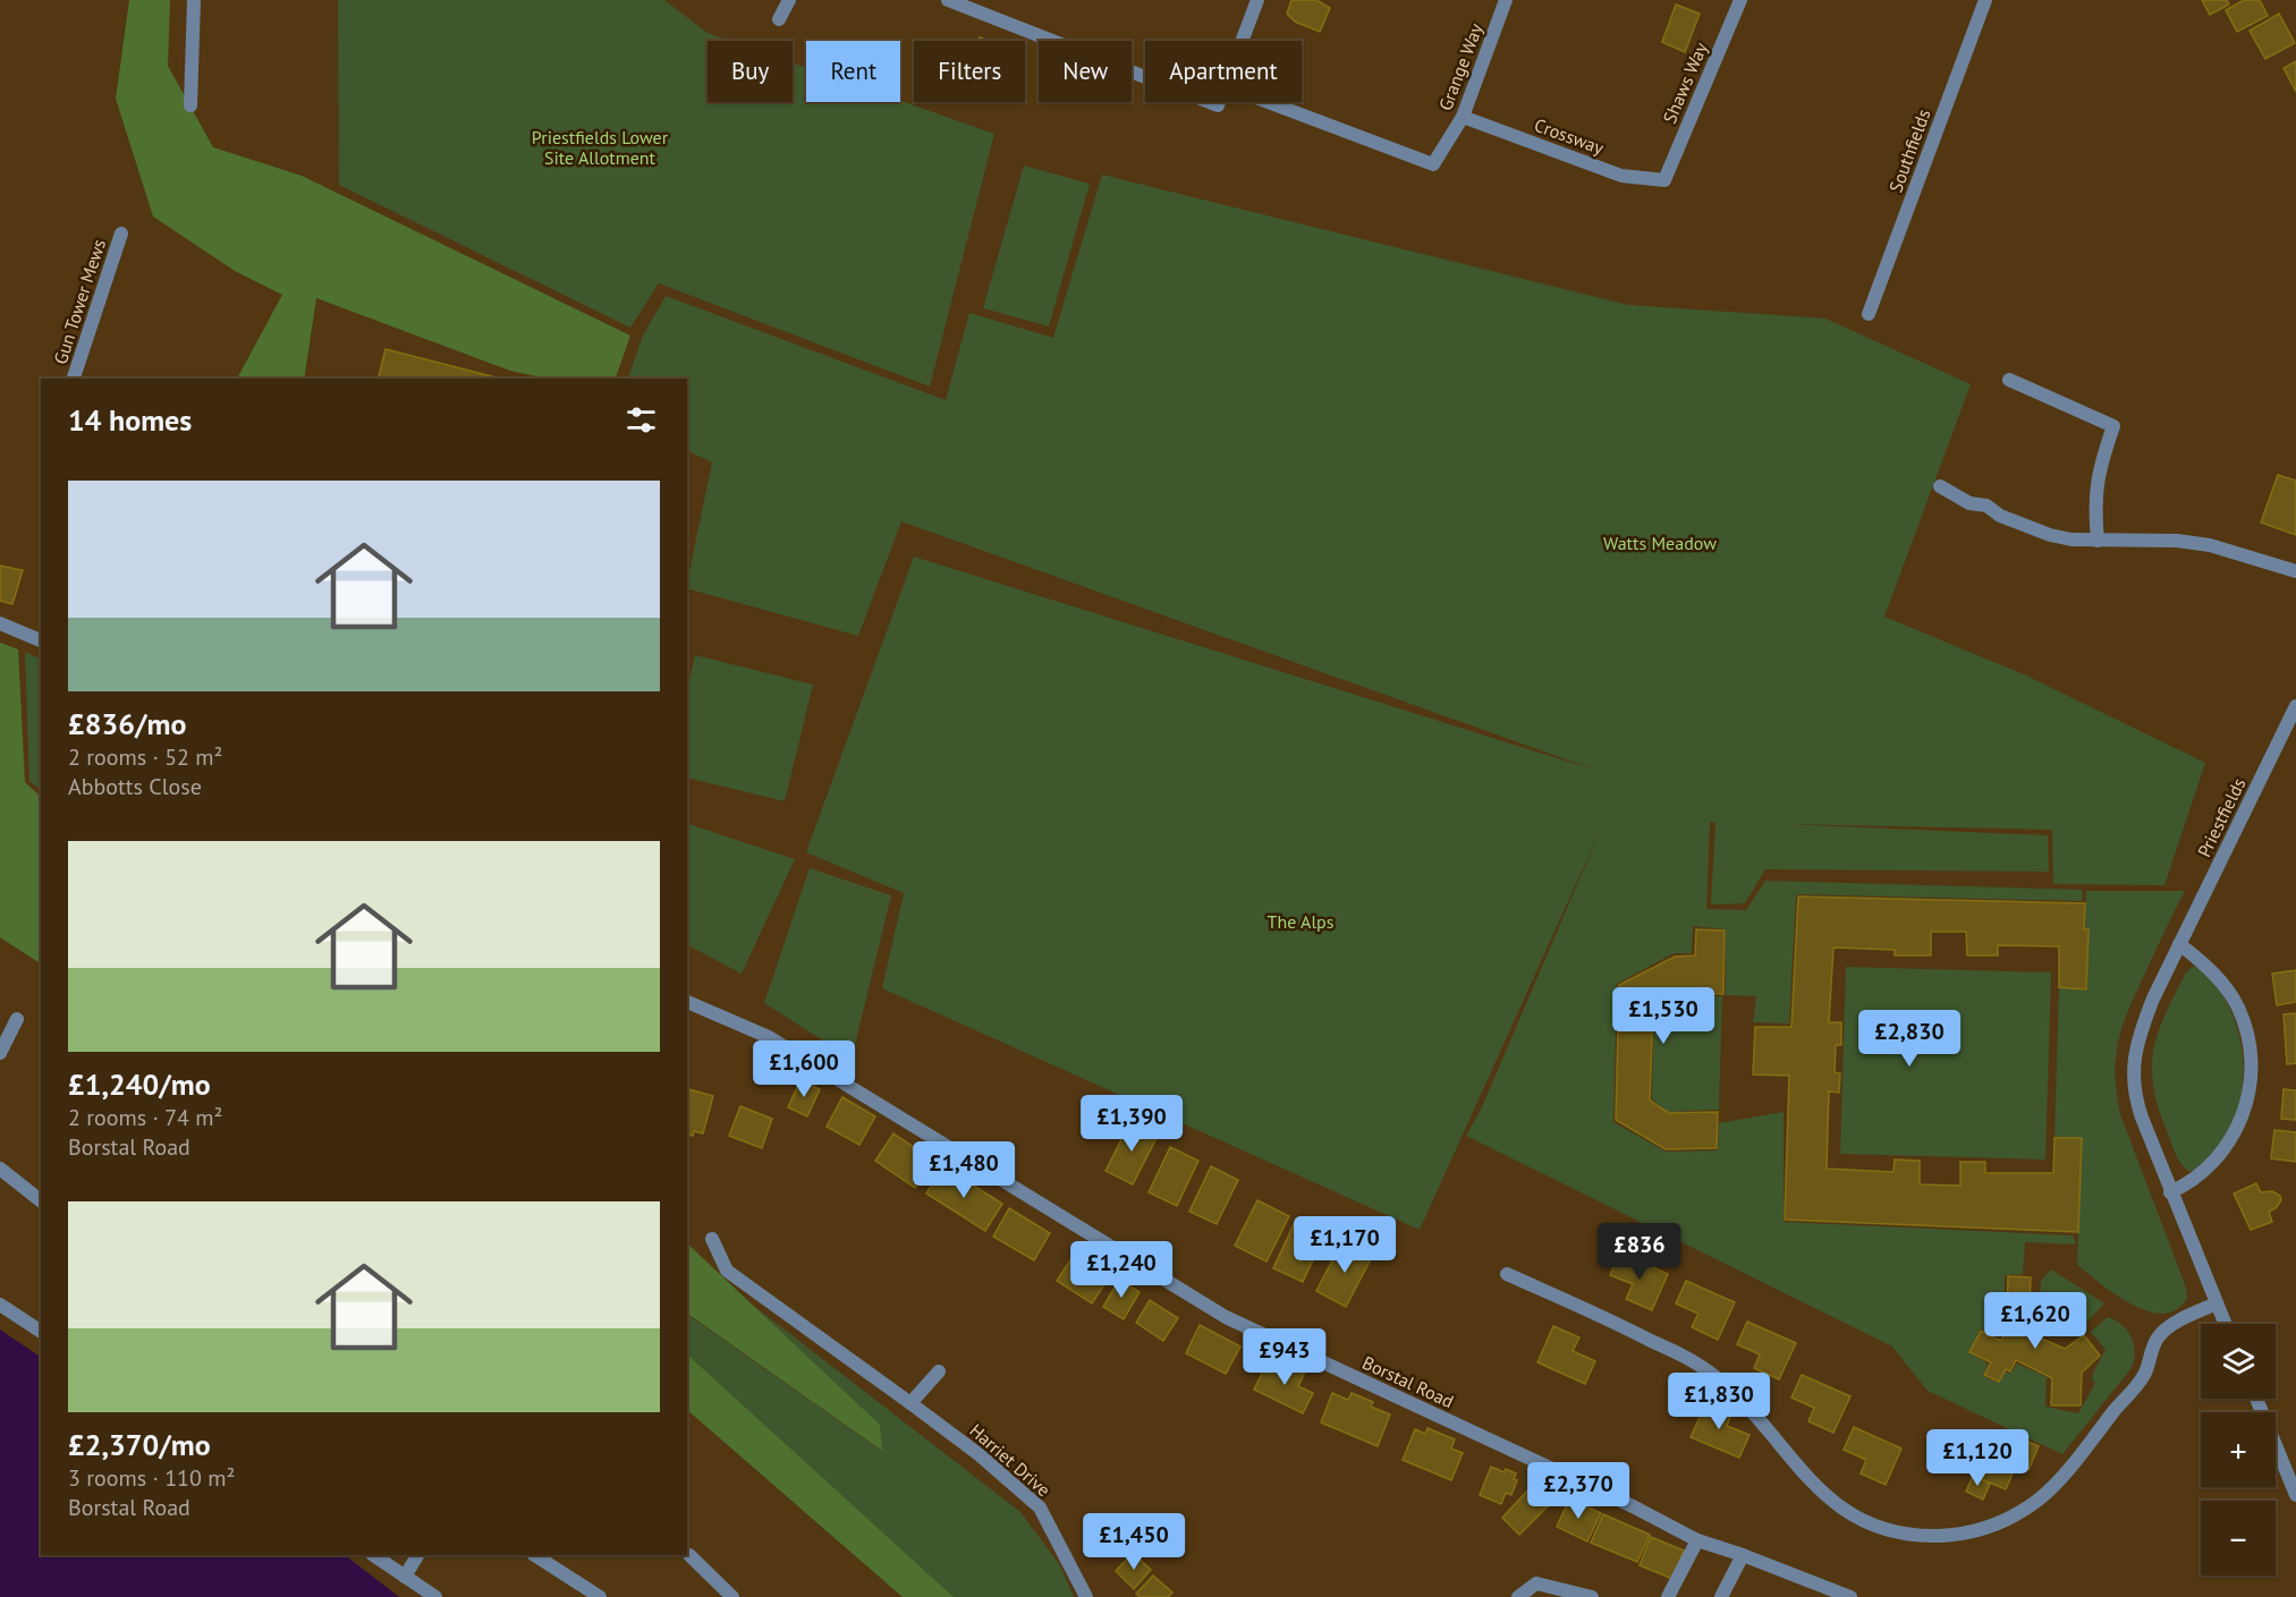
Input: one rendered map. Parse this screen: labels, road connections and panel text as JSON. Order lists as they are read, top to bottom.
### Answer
{
  "streets": {
    "street": [
      "Grange Way",
      "Shaws Way",
      "Crossway",
      "Southfields",
      "Gun Tower Mews",
      "Priestfields",
      "Borstal Road",
      "Harriet Drive"
    ]
  },
  "crossings": [
    ["Grange Way", "Crossway"],
    ["Shaws Way", "Crossway"]
  ],
  "parks": ["Priestfields Lower Site Allotment", "Watts Meadow", "The Alps"],
  "page": {
    "chip": [
      "Buy",
      "Rent",
      "Filters",
      "New",
      "Apartment"
    ],
    "heading": "14 homes",
    "list": [
      {
        "name": "£836/mo",
        "note": "2 rooms · 52 m² · Abbotts Close"
      },
      {
        "name": "£1,240/mo",
        "note": "2 rooms · 74 m² · Borstal Road"
      },
      {
        "name": "£2,370/mo",
        "note": "3 rooms · 110 m² · Borstal Road"
      }
    ],
    "price": [
      "£1,530",
      "£2,830",
      "£1,600",
      "£1,390",
      "£1,480",
      "£1,170",
      "£836",
      "£1,240",
      "£1,620",
      "£943",
      "£1,830",
      "£1,120",
      "£2,370",
      "£1,450"
    ],
    "map_buttons": ["+", "−"]
  }
}
